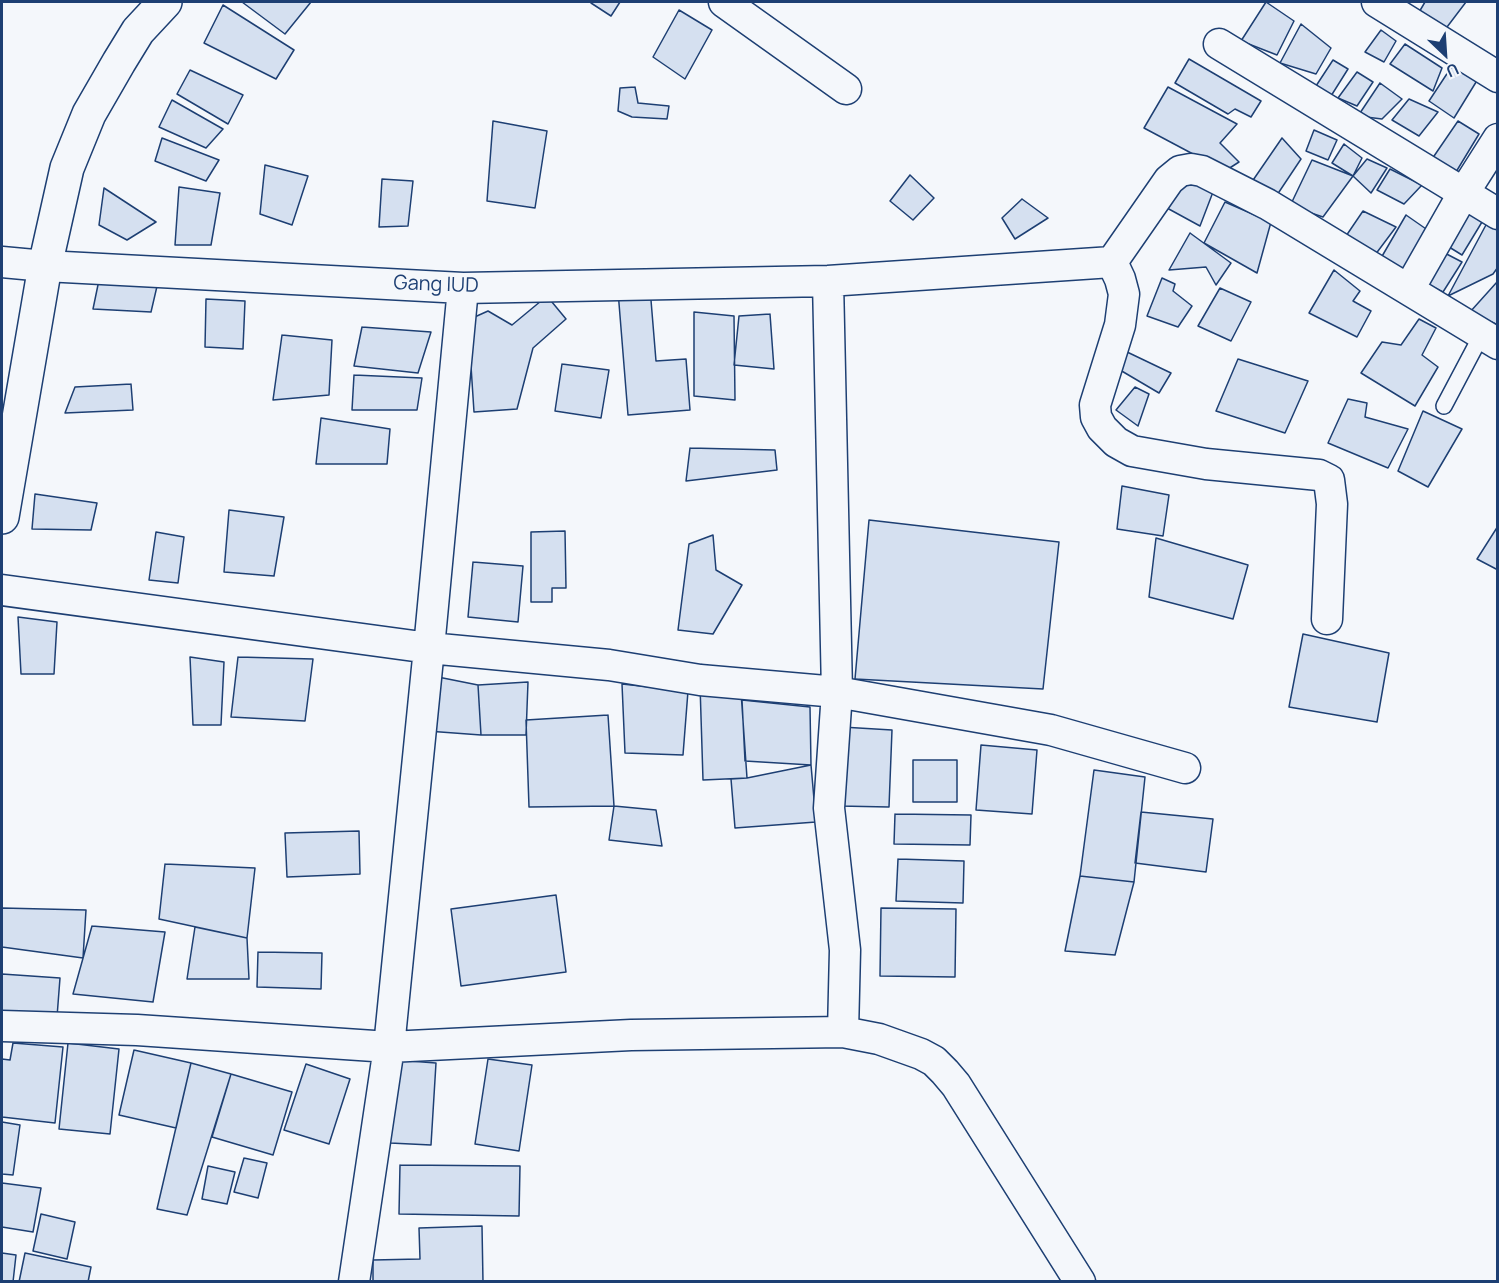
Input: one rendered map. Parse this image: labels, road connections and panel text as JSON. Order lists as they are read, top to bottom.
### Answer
{
  "streets": {
    "street": ["Gang IUD"]
  },
  "north": "bottom right"
}
